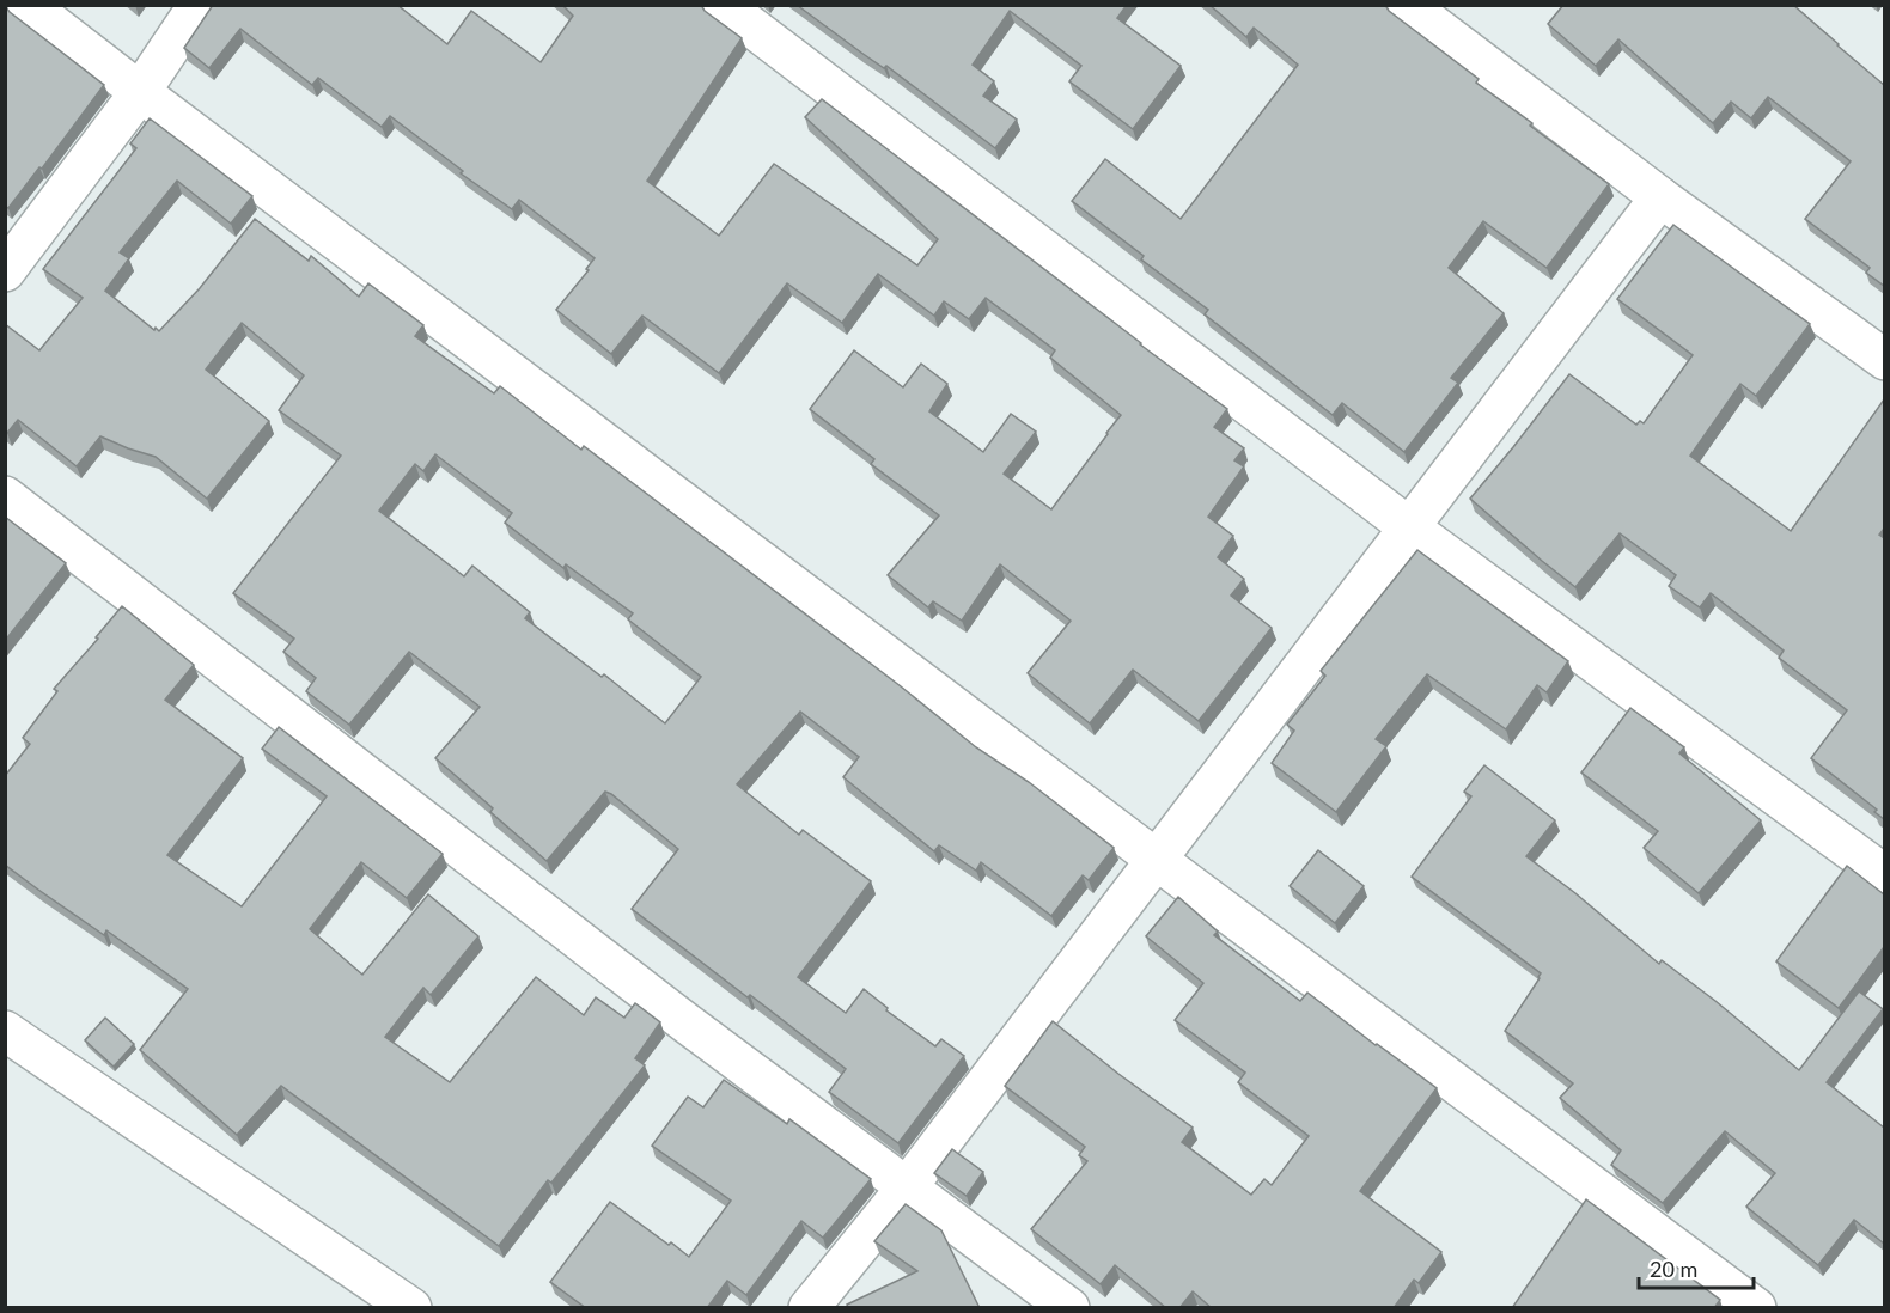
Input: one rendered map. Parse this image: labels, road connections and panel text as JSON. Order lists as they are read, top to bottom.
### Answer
{
  "scale_bar": "20 m"
}
